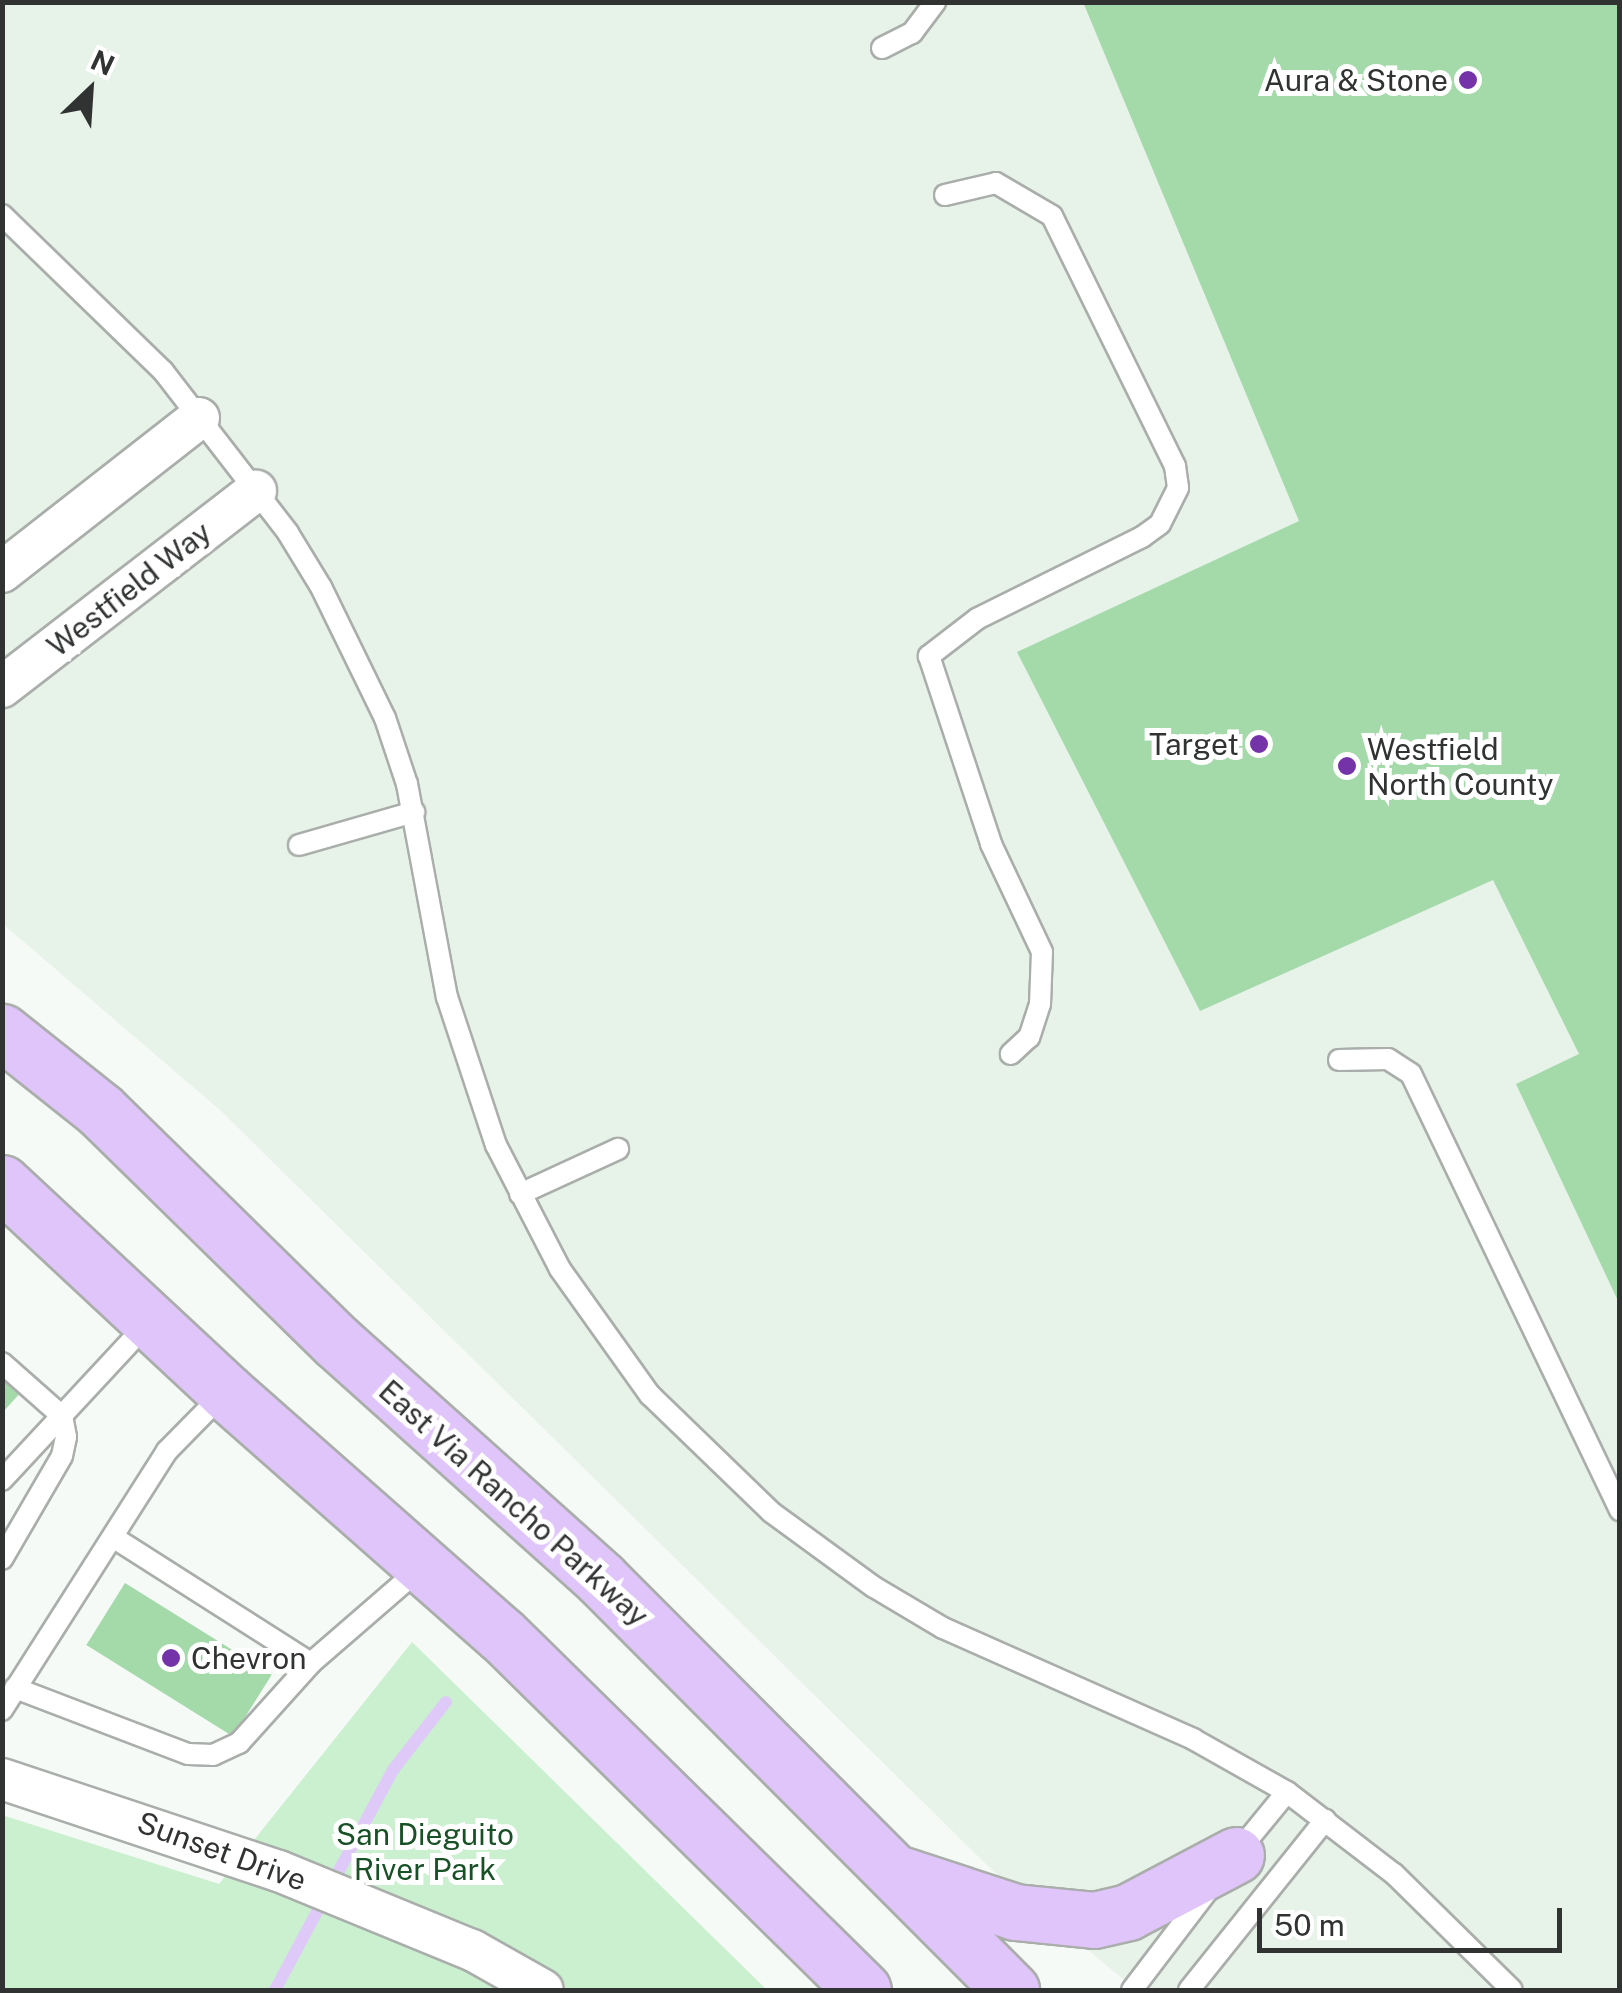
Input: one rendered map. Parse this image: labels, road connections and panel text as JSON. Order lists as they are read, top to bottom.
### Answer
{
  "streets": {
    "main road": ["East Via Rancho Parkway"],
    "street": ["Westfield Way", "Sunset Drive"]
  },
  "parks": ["San Dieguito River Park"],
  "places": [
    "Aura & Stone",
    "Target",
    "Westfield North County",
    "Chevron"
  ],
  "scale_bar": "50 m",
  "north": "top right"
}
